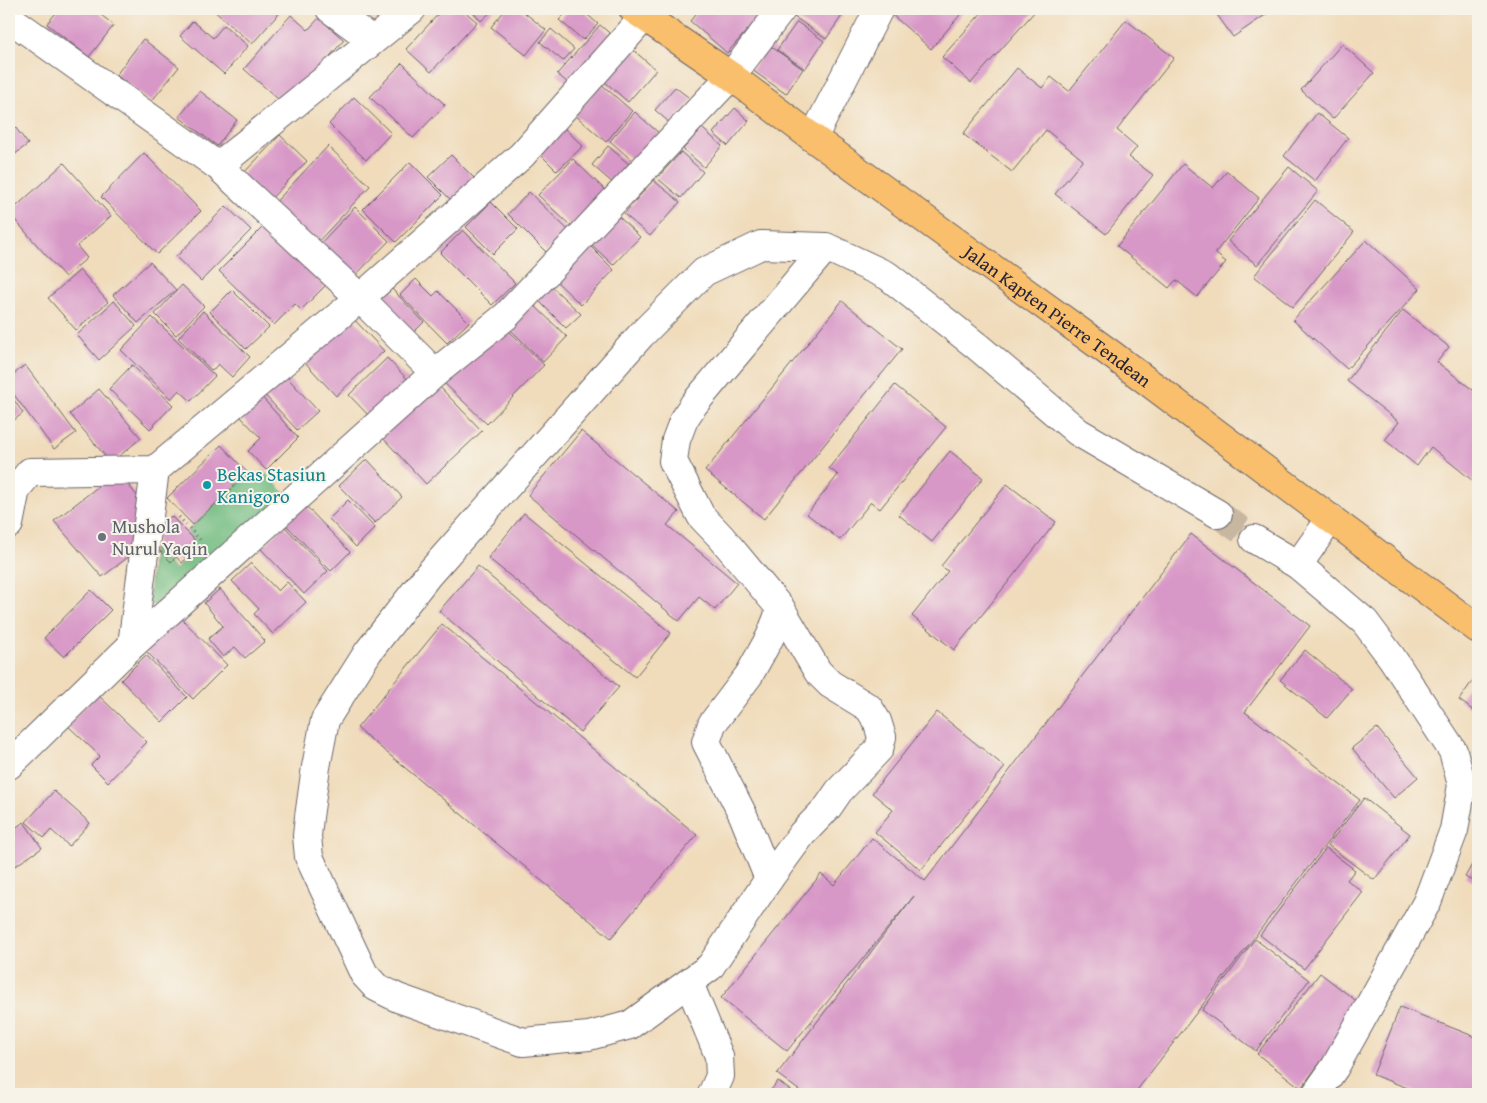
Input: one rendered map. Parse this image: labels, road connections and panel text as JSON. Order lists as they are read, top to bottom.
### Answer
{
  "streets": {
    "main road": ["Jalan Kapten Pierre Tendean"]
  },
  "places": ["Bekas Stasiun Kanigoro", "Mushola Nurul Yaqin"]
}
